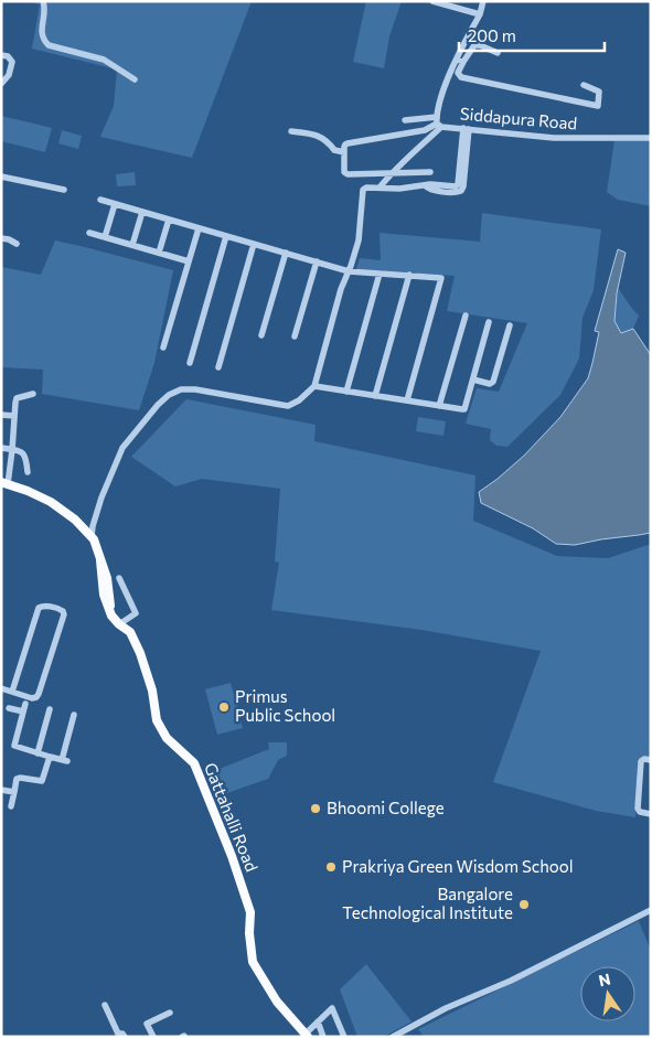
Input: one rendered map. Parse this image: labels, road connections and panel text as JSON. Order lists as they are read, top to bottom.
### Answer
{
  "streets": {
    "main road": ["Gattahalli Road"],
    "street": ["Siddapura Road"]
  },
  "places": [
    "Primus Public School",
    "Bhoomi College",
    "Prakriya Green Wisdom School",
    "Bangalore Technological Institute"
  ],
  "scale_bar": "200 m",
  "north": "top"
}
